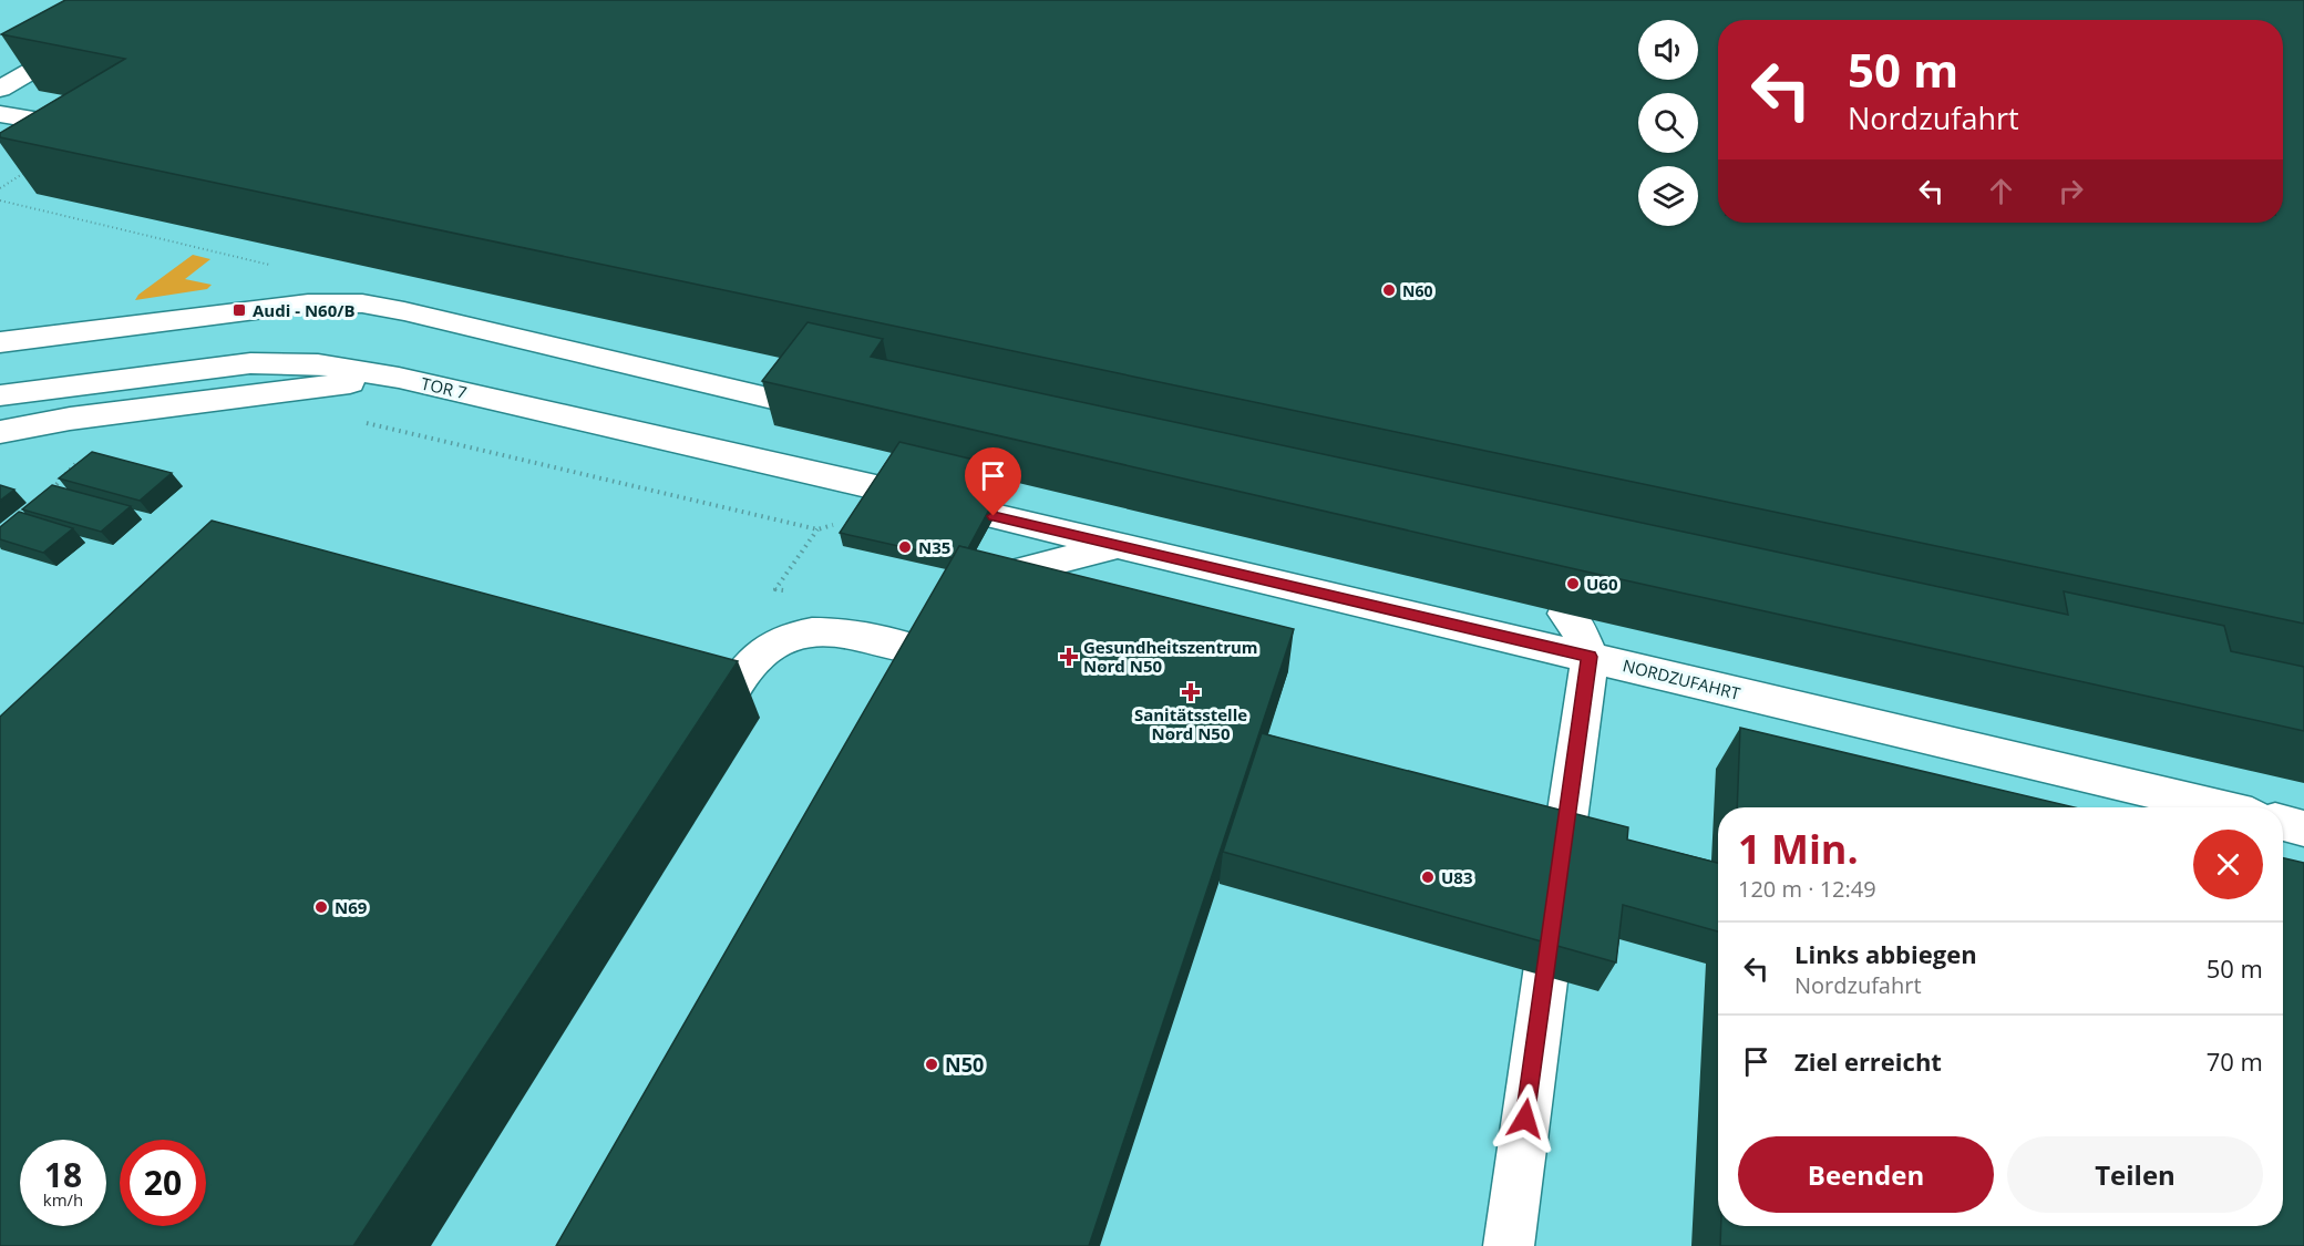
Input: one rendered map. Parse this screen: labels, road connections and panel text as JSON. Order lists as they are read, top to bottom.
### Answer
{
  "streets": {
    "lane": ["TOR 7", "NORDZUFAHRT"]
  },
  "places": {
    "other": [
      "N60",
      "N35",
      "U60",
      "U83",
      "N69",
      "N50"
    ],
    "transit": ["Audi - N60/B"],
    "health": ["Gesundheitszentrum Nord N50", "Sanitätsstelle Nord N50"]
  },
  "page": {
    "turn": ["50 m", "Nordzufahrt"],
    "heading": ["1 Min.", "120 m · 12:49"],
    "list": [
      {
        "name": "Links abbiegen",
        "note": "Nordzufahrt",
        "value": "50 m"
      },
      {
        "name": "Ziel erreicht",
        "value": "70 m"
      }
    ],
    "buttons": ["Beenden", "Teilen"],
    "speed": "18 km/h",
    "limit": "20"
  }
}
